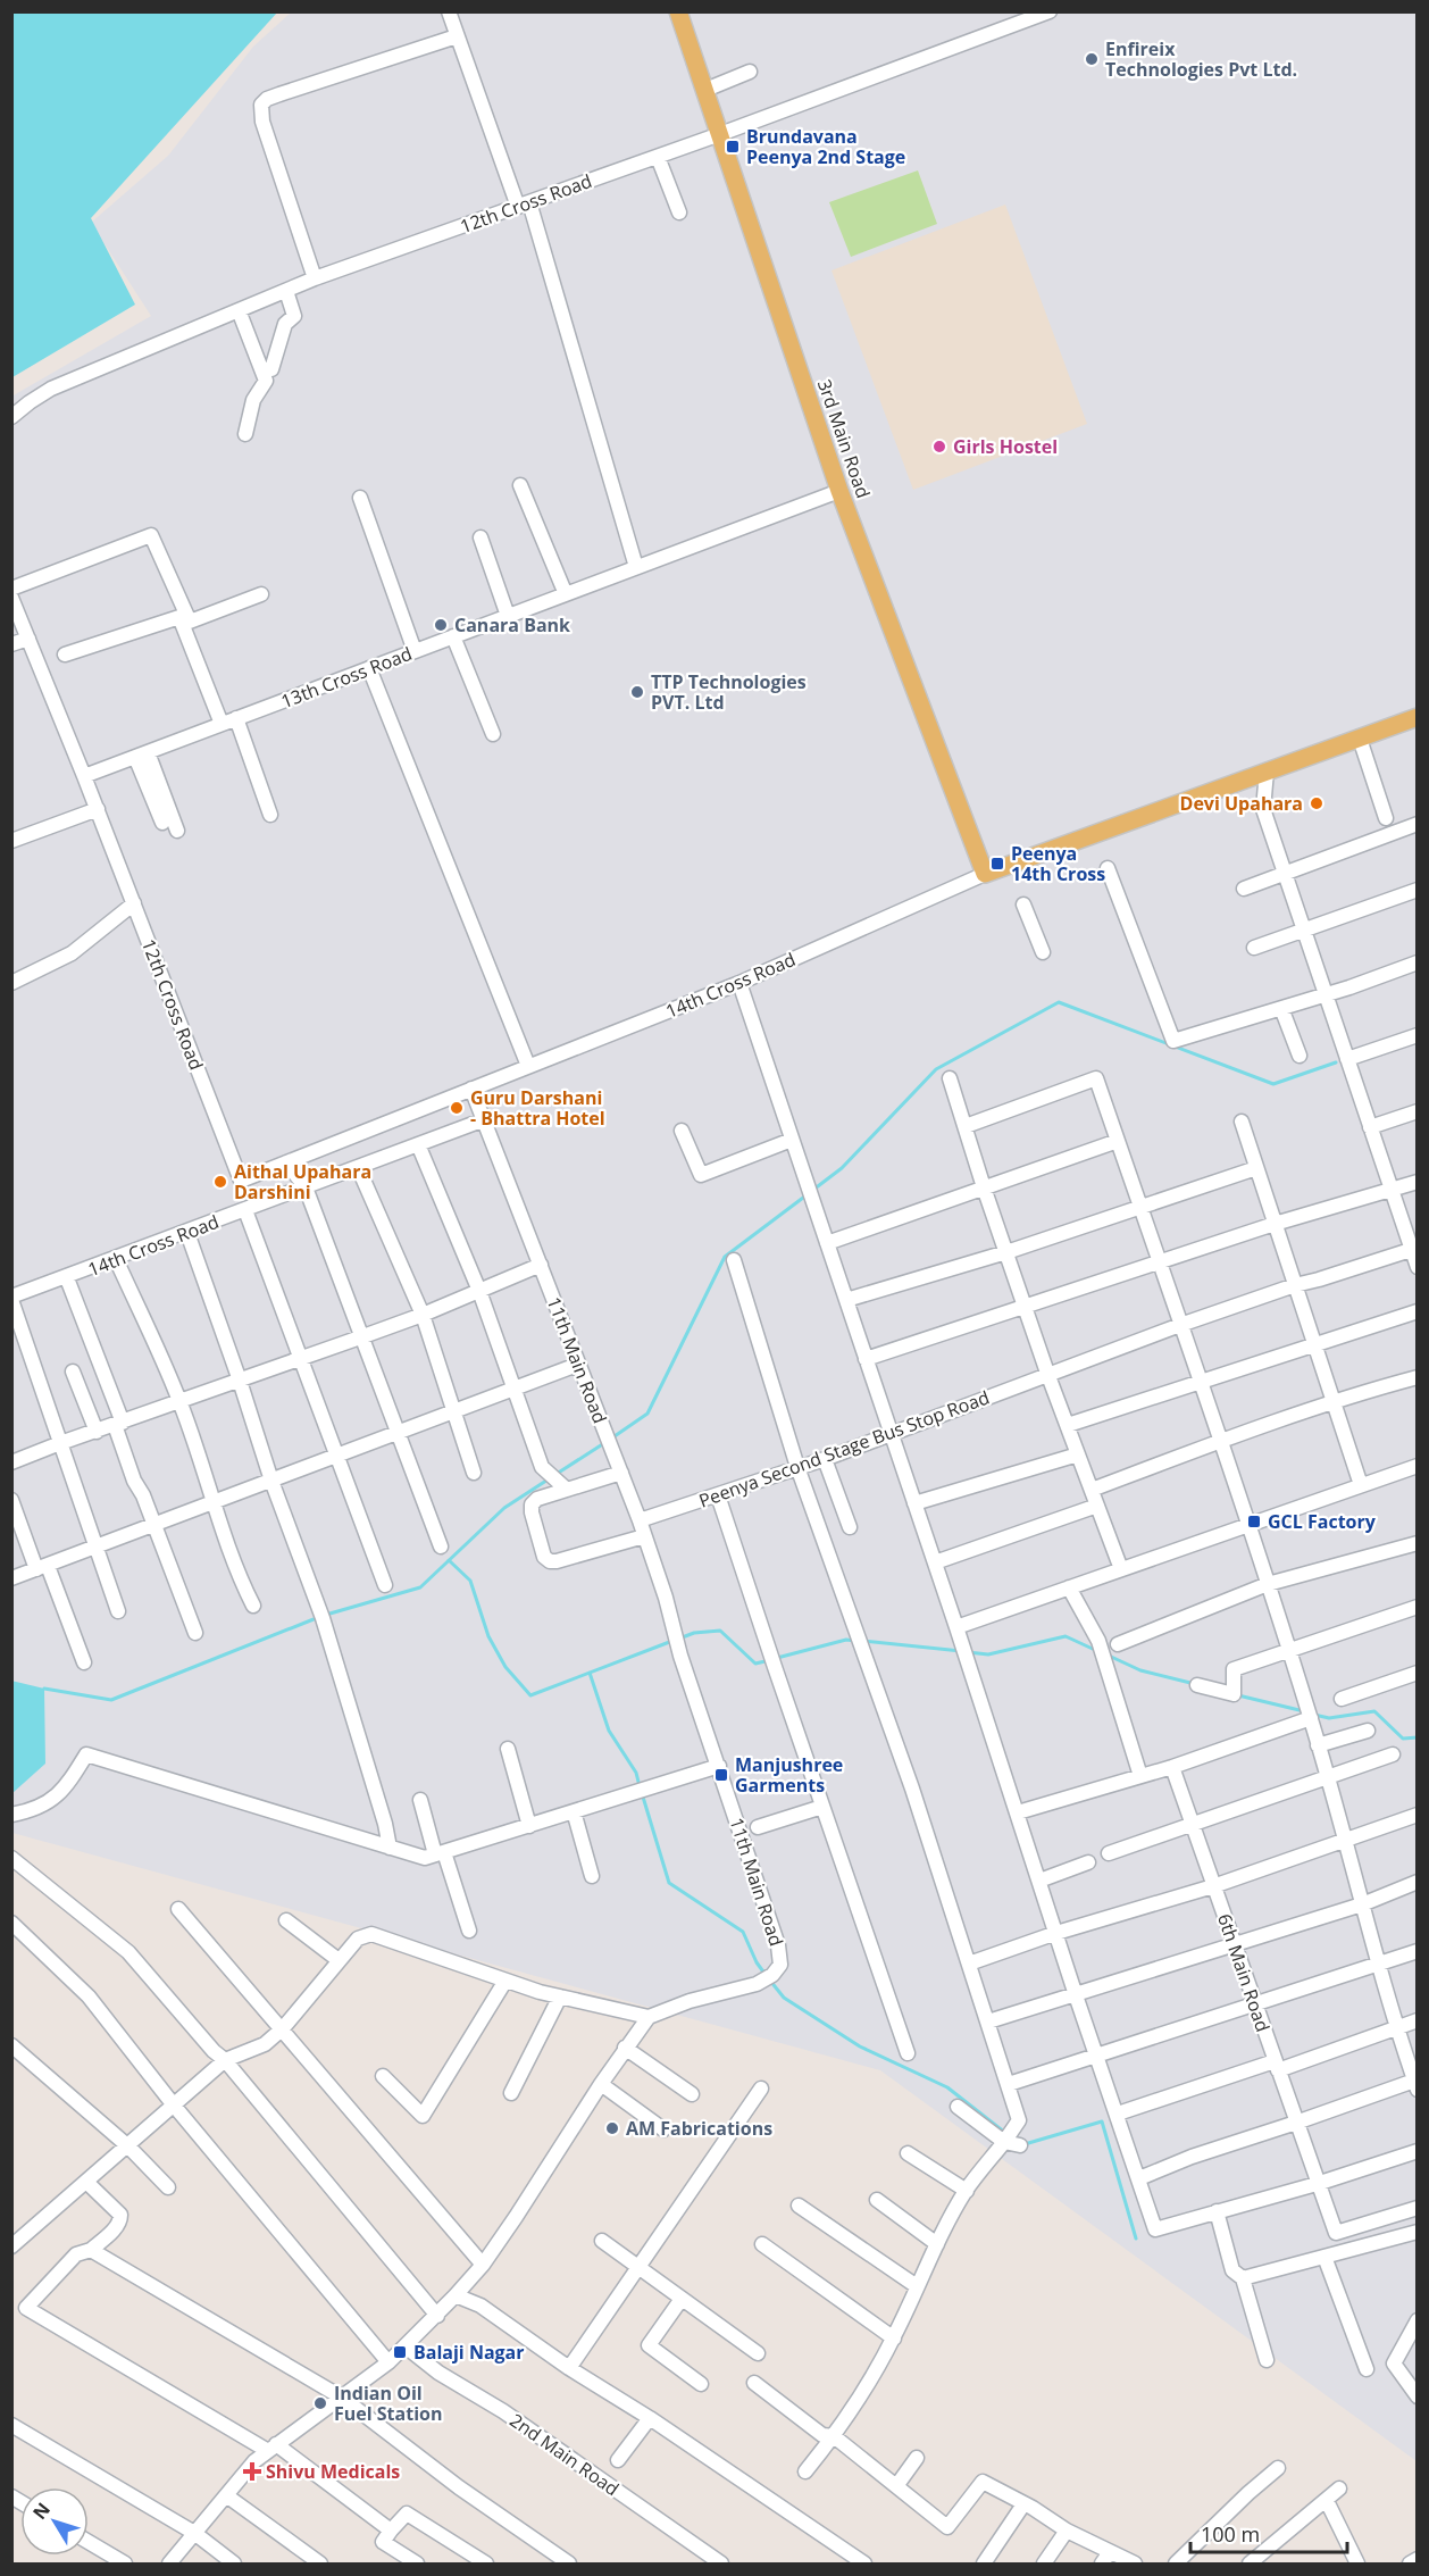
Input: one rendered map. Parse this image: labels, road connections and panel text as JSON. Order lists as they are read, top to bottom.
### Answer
{
  "streets": {
    "main road": ["3rd Main Road"],
    "street": [
      "12th Cross Road",
      "13th Cross Road",
      "14th Cross Road",
      "11th Main Road",
      "Peenya Second Stage Bus Stop Road",
      "6th Main Road",
      "2nd Main Road"
    ]
  },
  "crossings": [
    ["12th Cross Road", "3rd Main Road"],
    ["12th Cross Road", "13th Cross Road"],
    ["12th Cross Road", "14th Cross Road"],
    ["12th Cross Road", "11th Main Road"],
    ["3rd Main Road", "13th Cross Road"],
    ["3rd Main Road", "14th Cross Road"],
    ["14th Cross Road", "11th Main Road"],
    ["11th Main Road", "Peenya Second Stage Bus Stop Road"]
  ],
  "places": {
    "other": [
      "Enfireix Technologies Pvt Ltd.",
      "Girls Hostel",
      "Canara Bank",
      "TTP Technologies PVT. Ltd",
      "Devi Upahara",
      "Guru Darshani - Bhattra Hotel",
      "Aithal Upahara Darshini",
      "AM Fabrications",
      "Indian Oil Fuel Station"
    ],
    "transit": [
      "Brundavana Peenya 2nd Stage",
      "Peenya 14th Cross",
      "GCL Factory",
      "Manjushree Garments",
      "Balaji Nagar"
    ],
    "health": ["Shivu Medicals"]
  },
  "scale_bar": "100 m",
  "north": "top left"
}
